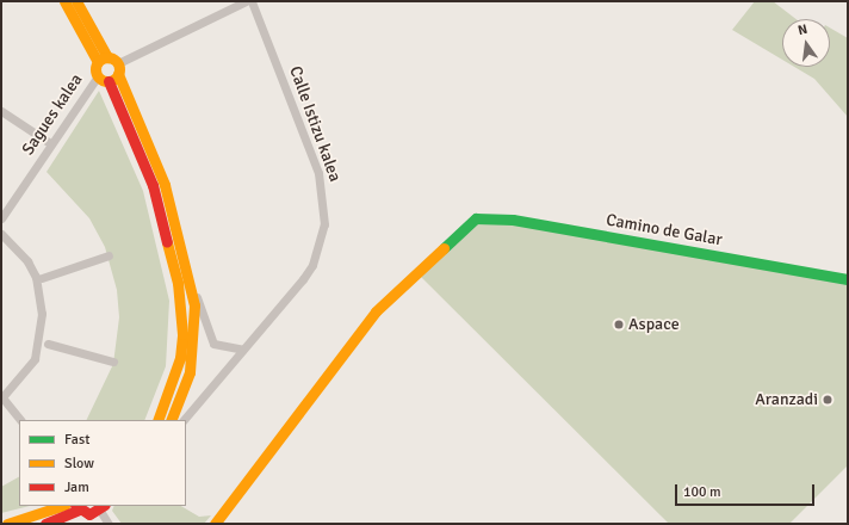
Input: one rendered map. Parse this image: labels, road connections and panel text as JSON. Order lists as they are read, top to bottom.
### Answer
{
  "streets": {
    "street": ["Sagues kalea", "Calle Istizu kalea", "Camino de Galar"]
  },
  "places": ["Aspace", "Aranzadi"],
  "legend": ["Fast", "Slow", "Jam"],
  "scale_bar": "100 m",
  "north": "top"
}
